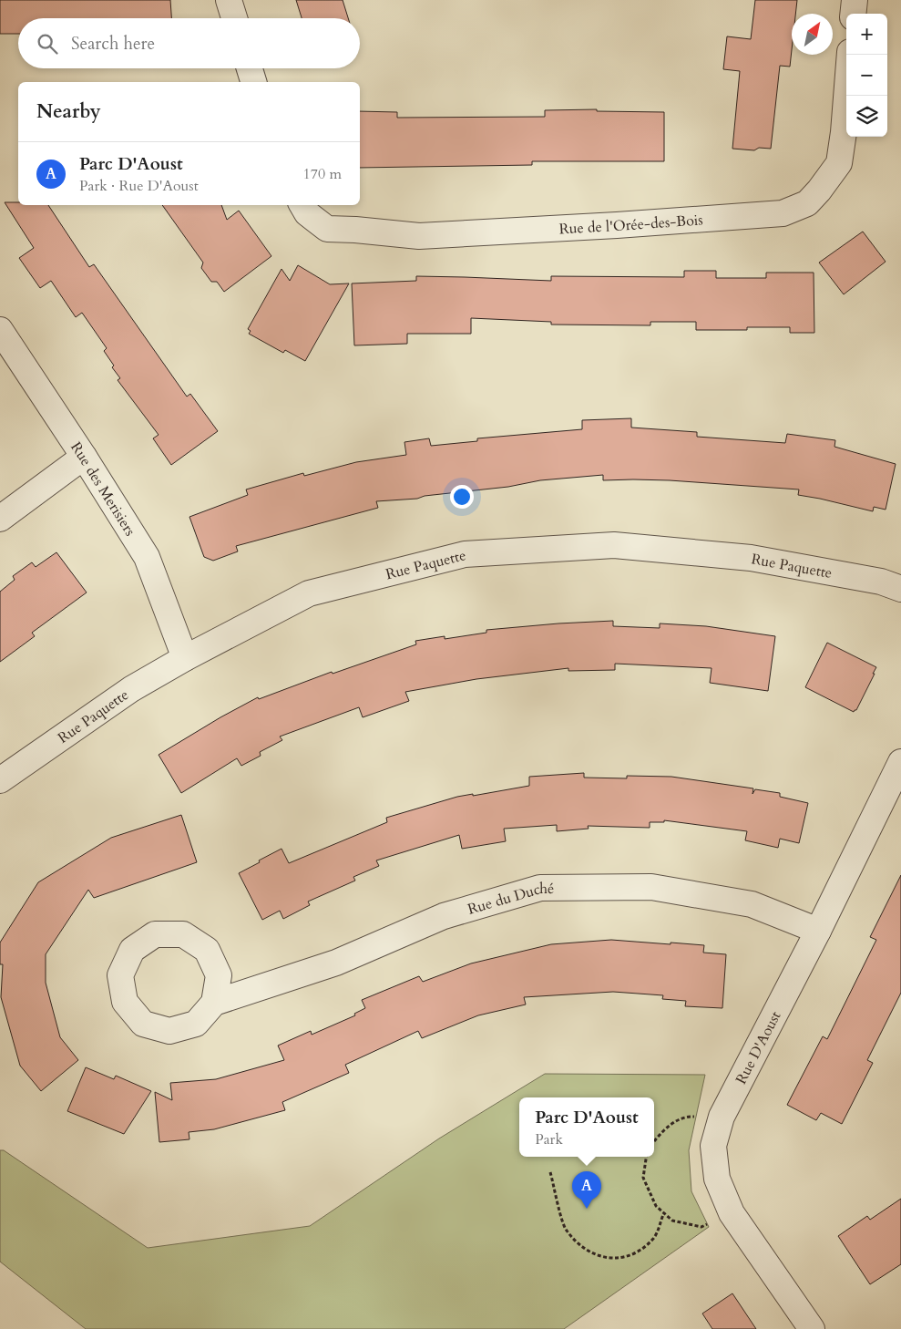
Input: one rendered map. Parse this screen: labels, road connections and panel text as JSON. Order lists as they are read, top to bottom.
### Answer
{
  "streets": {
    "street": [
      "Rue de l'Orée-des-Bois",
      "Rue des Merisiers",
      "Rue Paquette",
      "Rue du Duché",
      "Rue D'Aoust"
    ]
  },
  "crossings": [
    ["Rue des Merisiers", "Rue Paquette"],
    ["Rue du Duché", "Rue D'Aoust"]
  ],
  "north": "top right",
  "page": {
    "map_buttons": ["+", "−"],
    "search": "Search here",
    "heading": "Nearby",
    "list": [
      {
        "mark": "A",
        "name": "Parc D'Aoust",
        "note": "Park · Rue D'Aoust",
        "value": "170 m"
      }
    ],
    "popup": ["Parc D'Aoust", "Park"],
    "pins": "A"
  }
}
